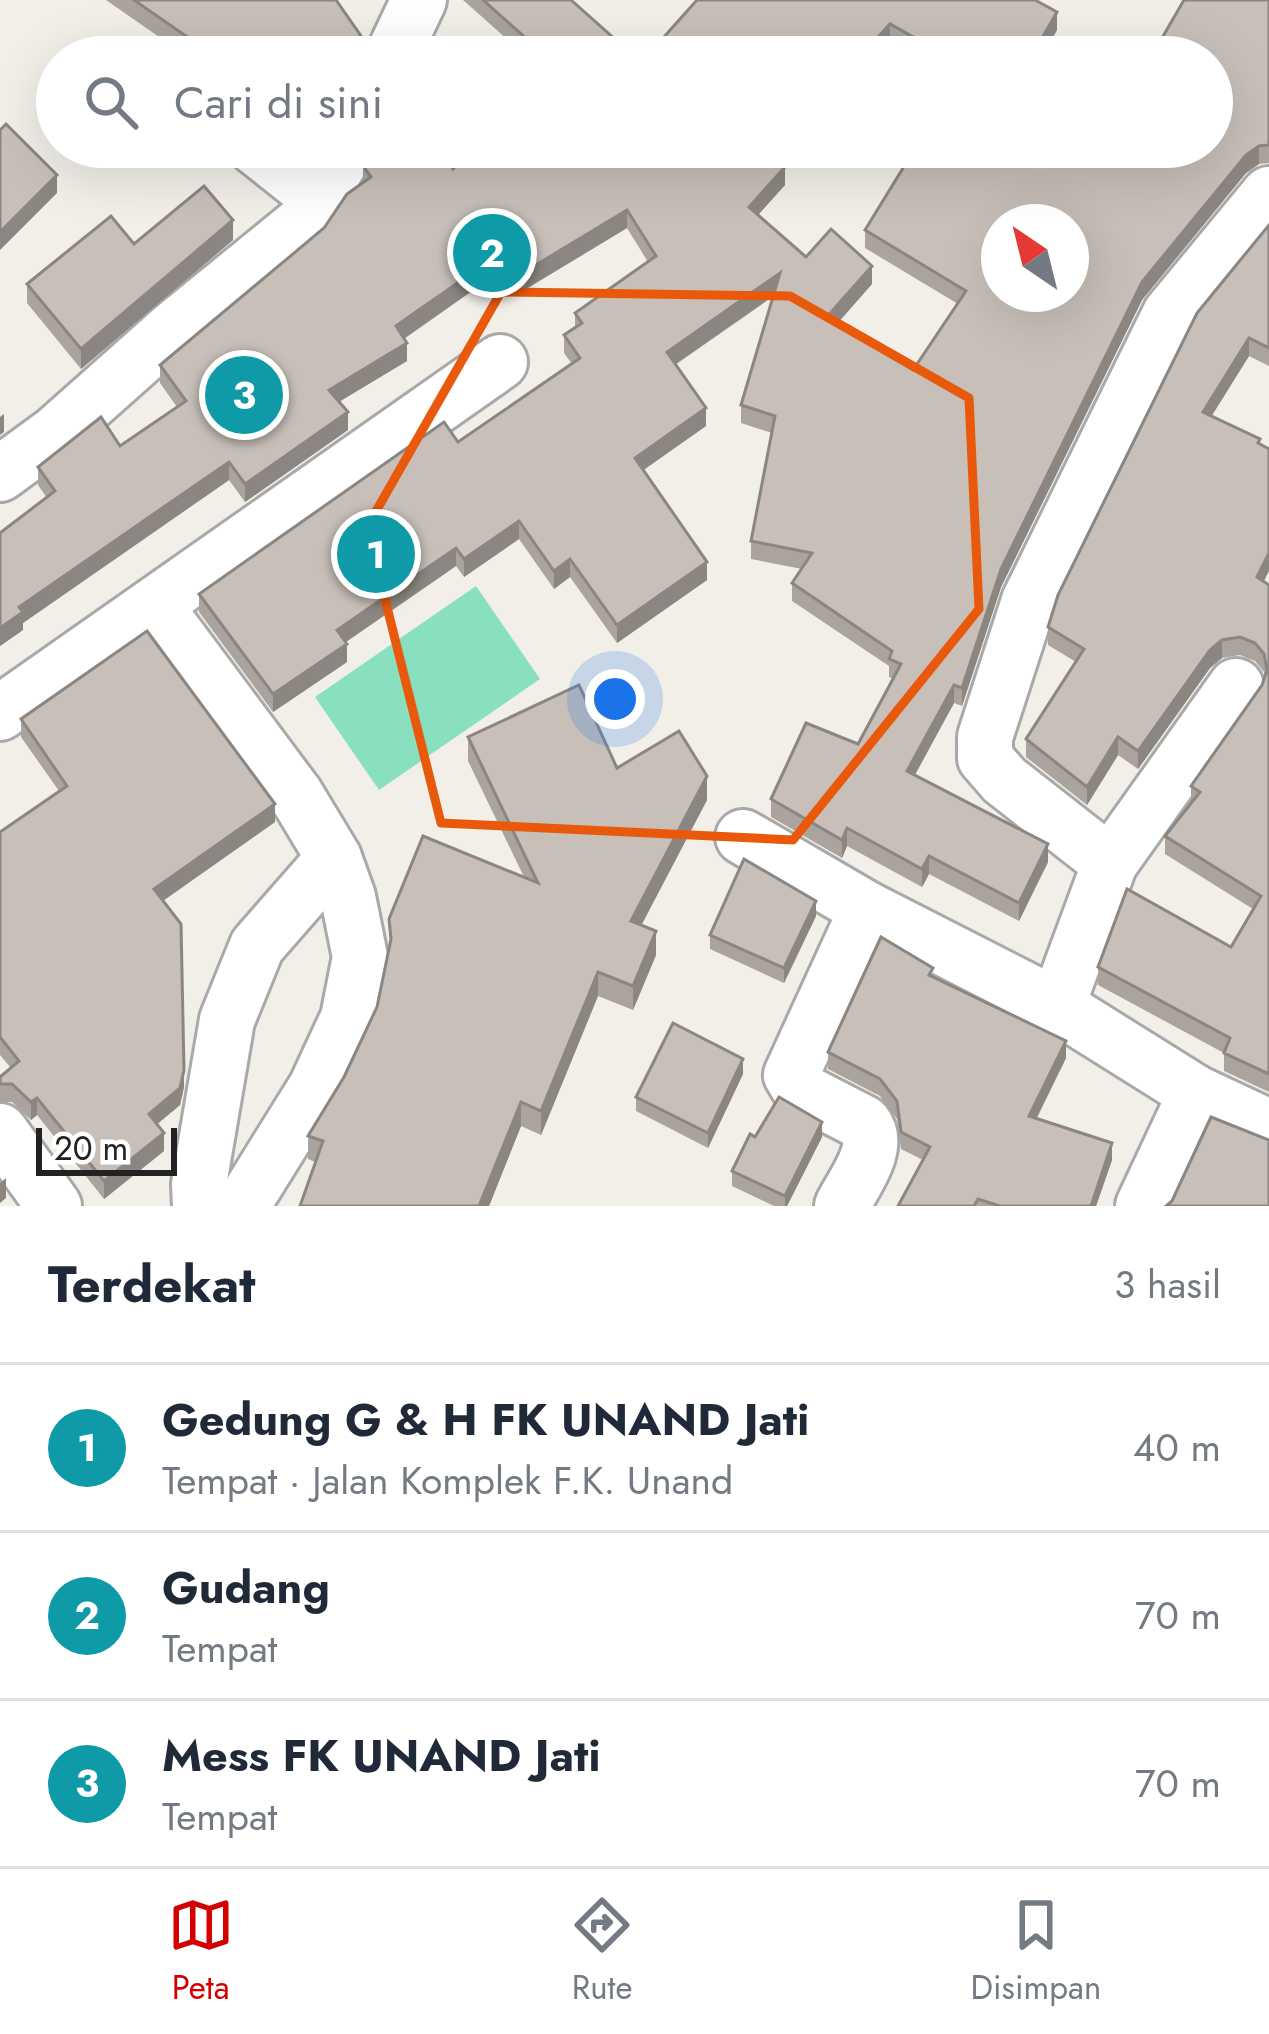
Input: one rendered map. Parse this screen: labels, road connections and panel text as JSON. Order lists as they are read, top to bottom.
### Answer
{
  "scale_bar": "20 m",
  "north": "top left",
  "page": {
    "search": "Cari di sini",
    "pins": ["2", "3", "1"],
    "scale": "20 m",
    "heading": ["Terdekat", "3 hasil"],
    "list": [
      {
        "mark": "1",
        "name": "Gedung G & H FK UNAND Jati",
        "note": "Tempat · Jalan Komplek F.K. Unand",
        "value": "40 m"
      },
      {
        "mark": "2",
        "name": "Gudang",
        "note": "Tempat",
        "value": "70 m"
      },
      {
        "mark": "3",
        "name": "Mess FK UNAND Jati",
        "note": "Tempat",
        "value": "70 m"
      }
    ],
    "nav": ["Peta", "Rute", "Disimpan"]
  }
}
